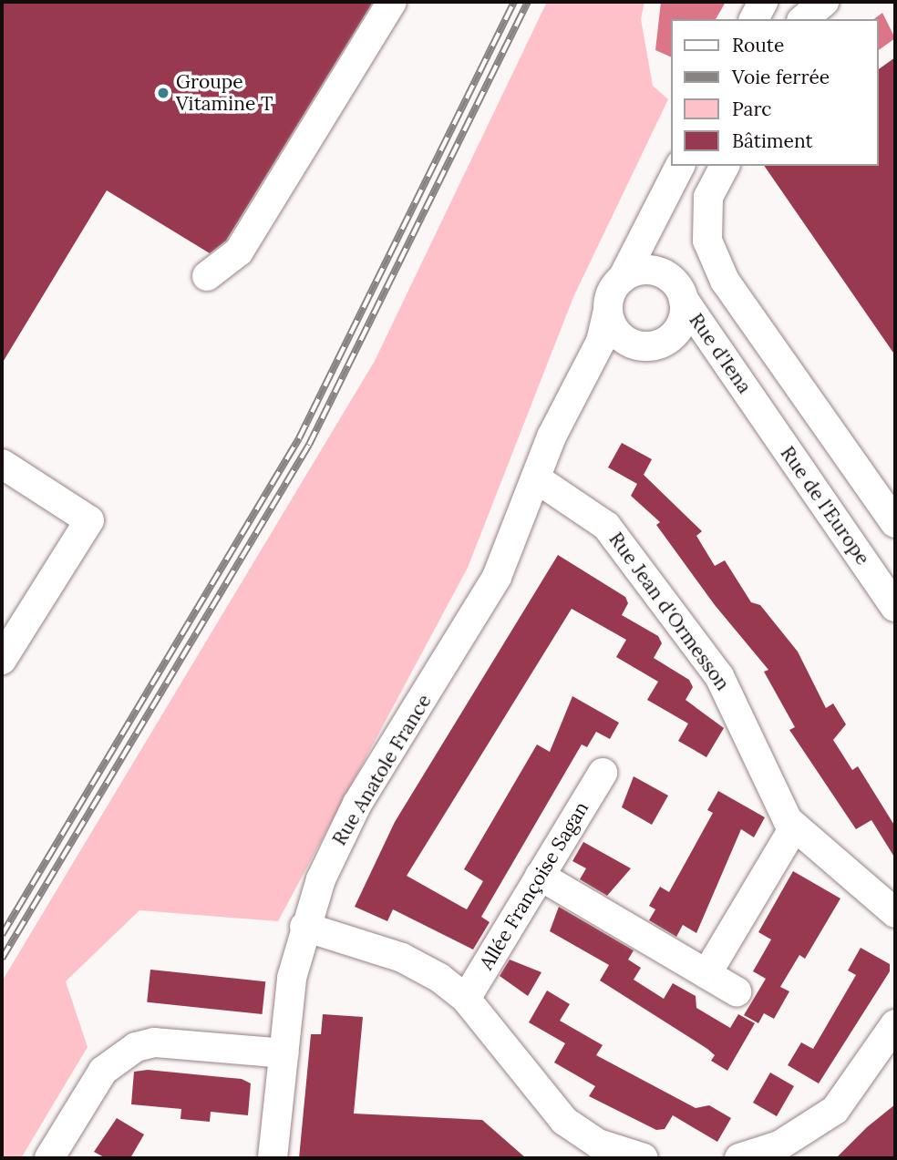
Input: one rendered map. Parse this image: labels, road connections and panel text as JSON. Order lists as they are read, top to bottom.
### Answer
{
  "streets": {
    "street": [
      "Rue d'Iena",
      "Rue de l'Europe",
      "Rue Jean d'Ormesson",
      "Rue Anatole France",
      "Allée Françoise Sagan"
    ]
  },
  "crossings": [
    ["Rue d'Iena", "Rue de l'Europe"],
    ["Rue d'Iena", "Rue Anatole France"],
    ["Rue Jean d'Ormesson", "Rue Anatole France"]
  ],
  "places": ["Groupe Vitamine T"],
  "legend": [
    "Route",
    "Voie ferrée",
    "Parc",
    "Bâtiment"
  ]
}
